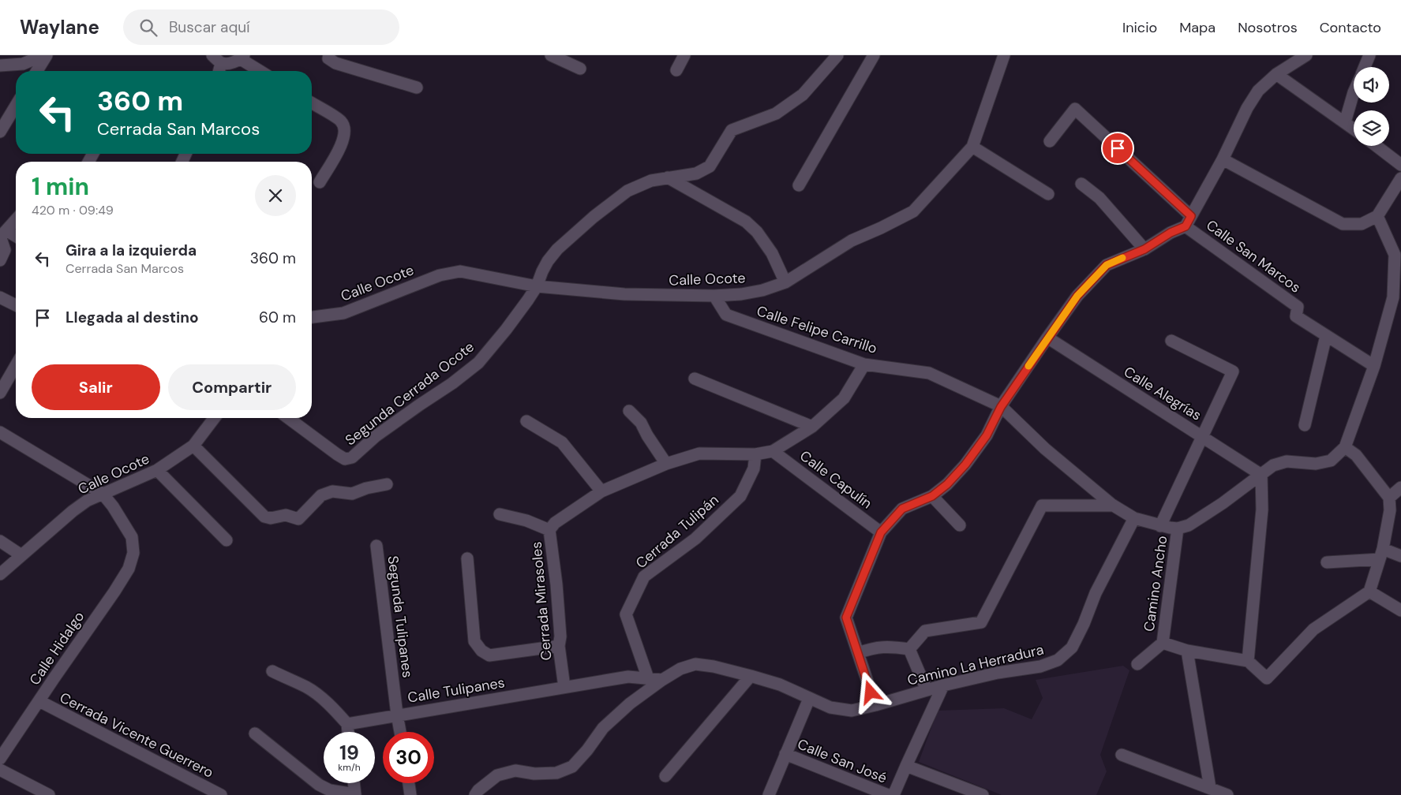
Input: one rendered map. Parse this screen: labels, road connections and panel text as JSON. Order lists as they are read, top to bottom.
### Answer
{
  "streets": {
    "street": [
      "Calle San Marcos",
      "Calle Ocote",
      "Calle Felipe Carrillo",
      "Segunda Cerrada Ocote",
      "Calle Alegrías",
      "Calle Capulín",
      "Cerrada Tulipán",
      "Camino Ancho",
      "Cerrada Mirasoles",
      "Segunda Tulipanes",
      "Calle Hidalgo",
      "Camino La Herradura",
      "Calle Tulipanes",
      "Cerrada Vicente Guerrero",
      "Calle San José"
    ]
  },
  "crossings": [
    ["Calle Ocote", "Calle Felipe Carrillo"],
    ["Calle Ocote", "Segunda Cerrada Ocote"],
    ["Calle Ocote", "Calle Hidalgo"],
    ["Calle Felipe Carrillo", "Camino La Herradura"],
    ["Calle Alegrías", "Camino Ancho"],
    ["Calle Capulín", "Cerrada Mirasoles"],
    ["Cerrada Tulipán", "Cerrada Mirasoles"],
    ["Cerrada Tulipán", "Calle Tulipanes"],
    ["Cerrada Mirasoles", "Calle Tulipanes"],
    ["Segunda Tulipanes", "Calle Tulipanes"],
    ["Calle Hidalgo", "Cerrada Vicente Guerrero"],
    ["Camino La Herradura", "Calle Tulipanes"]
  ],
  "page": {
    "header": "Waylane",
    "search": "Buscar aquí",
    "nav": [
      "Inicio",
      "Mapa",
      "Nosotros",
      "Contacto"
    ],
    "turn": ["360 m", "Cerrada San Marcos"],
    "heading": ["1 min", "420 m · 09:49"],
    "list": [
      {
        "name": "Gira a la izquierda",
        "note": "Cerrada San Marcos",
        "value": "360 m"
      },
      {
        "name": "Llegada al destino",
        "value": "60 m"
      }
    ],
    "buttons": ["Salir", "Compartir"],
    "speed": "19 km/h",
    "limit": "30"
  }
}
